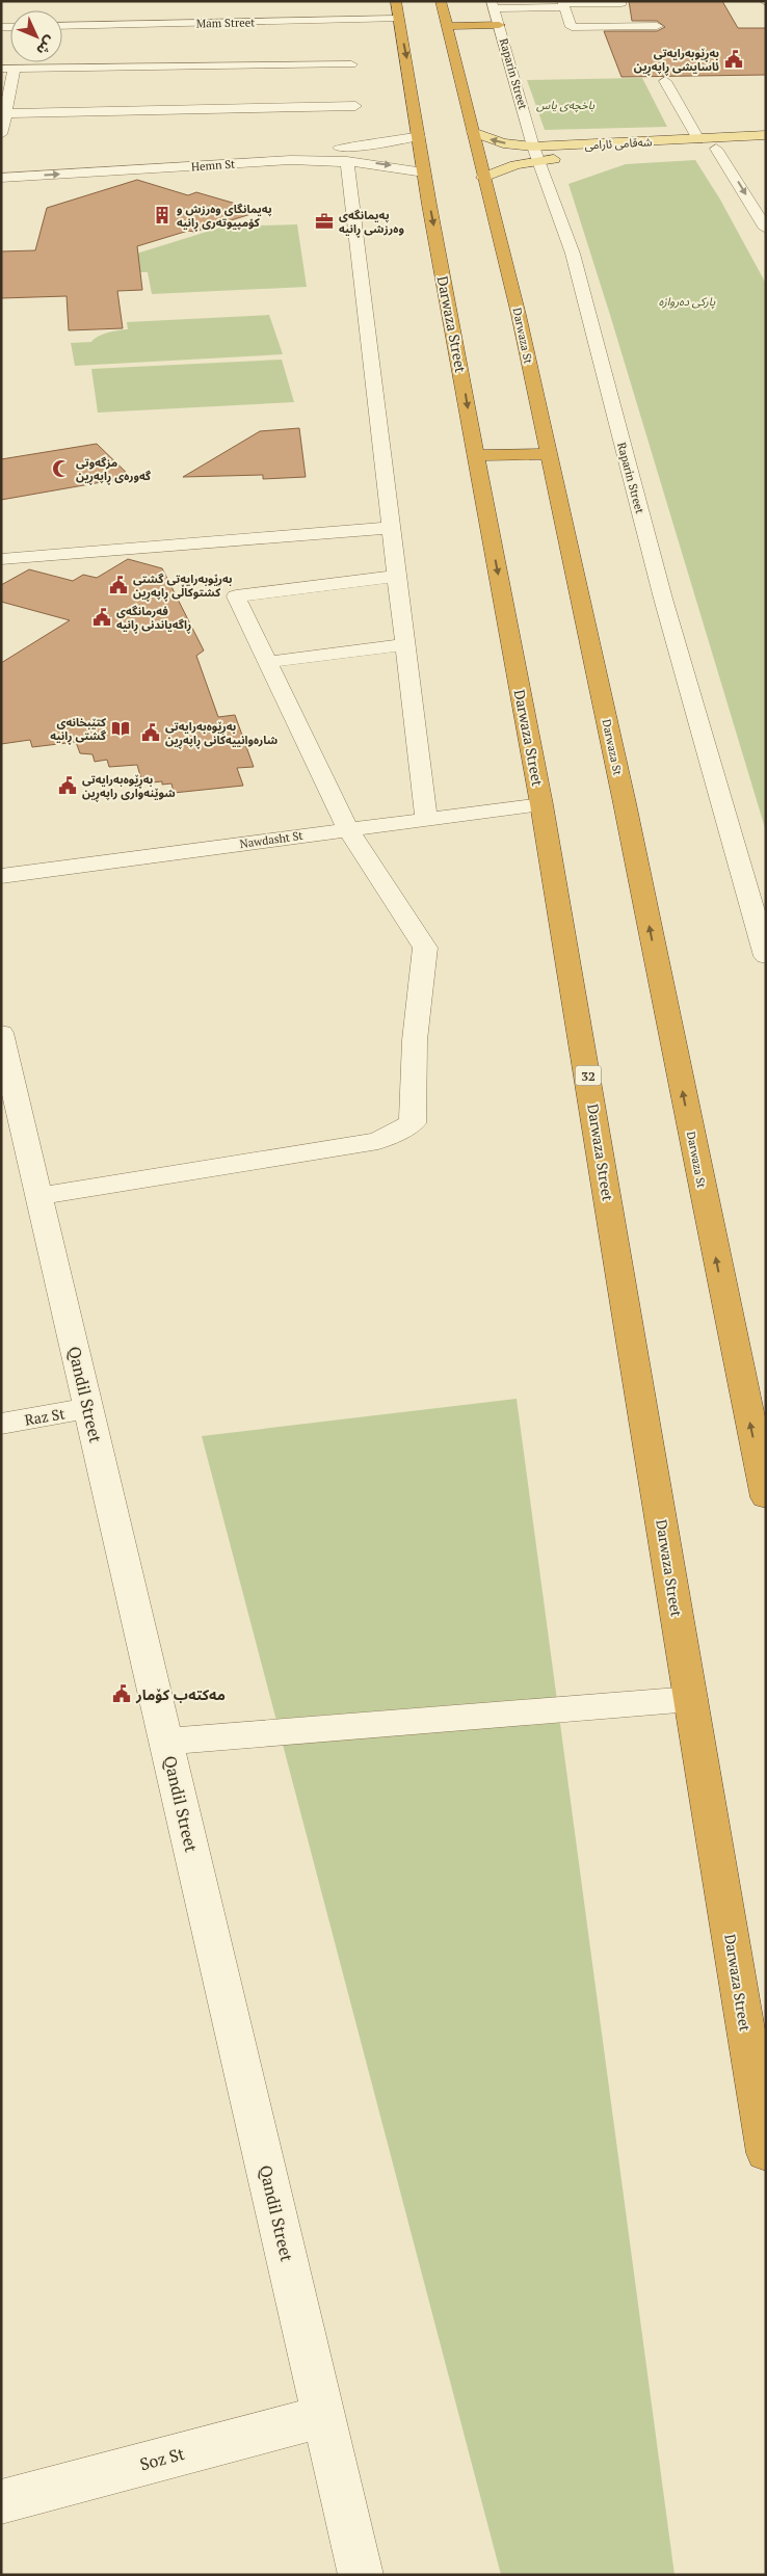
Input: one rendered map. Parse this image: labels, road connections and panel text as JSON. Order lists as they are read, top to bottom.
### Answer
{
  "streets": {
    "highway": ["Darwaza Street", "Darwaza St", "32"],
    "main road": ["شەقامی ئارامی"],
    "street": [
      "Mam Street",
      "Raparin Street",
      "Hemn St",
      "Nawdasht St",
      "Qandil Street",
      "Raz St",
      "Soz St"
    ]
  },
  "crossings": [
    ["Mam Street", "Darwaza Street"],
    ["Hemn St", "Darwaza Street"],
    ["Darwaza Street", "Nawdasht St"],
    ["Qandil Street", "Raz St"],
    ["Qandil Street", "Soz St"]
  ],
  "one_way": ["Darwaza Street", "Darwaza St"],
  "parks": ["باخچەی یاس", "پارکی دەروازە"],
  "places": {
    "public building": [
      "بەڕێوبەرایەتی ئاسایشی ڕاپەڕین",
      "بەڕێوبەرایەتی گشتی کشتوکاڵی ڕاپەڕین",
      "فەرمانگەی ڕاگەیاندنی ڕانیە",
      "بەڕێوەبەرایەتی شارەوانییەکانی ڕاپەڕین",
      "بەڕێوەبەرایەتی شوێنەواری راپەڕین",
      "مەکتەب کۆمار"
    ],
    "building": ["پەیمانگای وەرزش و کۆمپیوتەری ڕانیە"],
    "office": ["پەیمانگەی وەرزشی ڕانیە"],
    "mosque": ["مزگەوتی گەورەی ڕاپەڕین"],
    "library": ["کتێبخانەی گشتی ڕانیە"]
  },
  "north": "bottom right"
}
